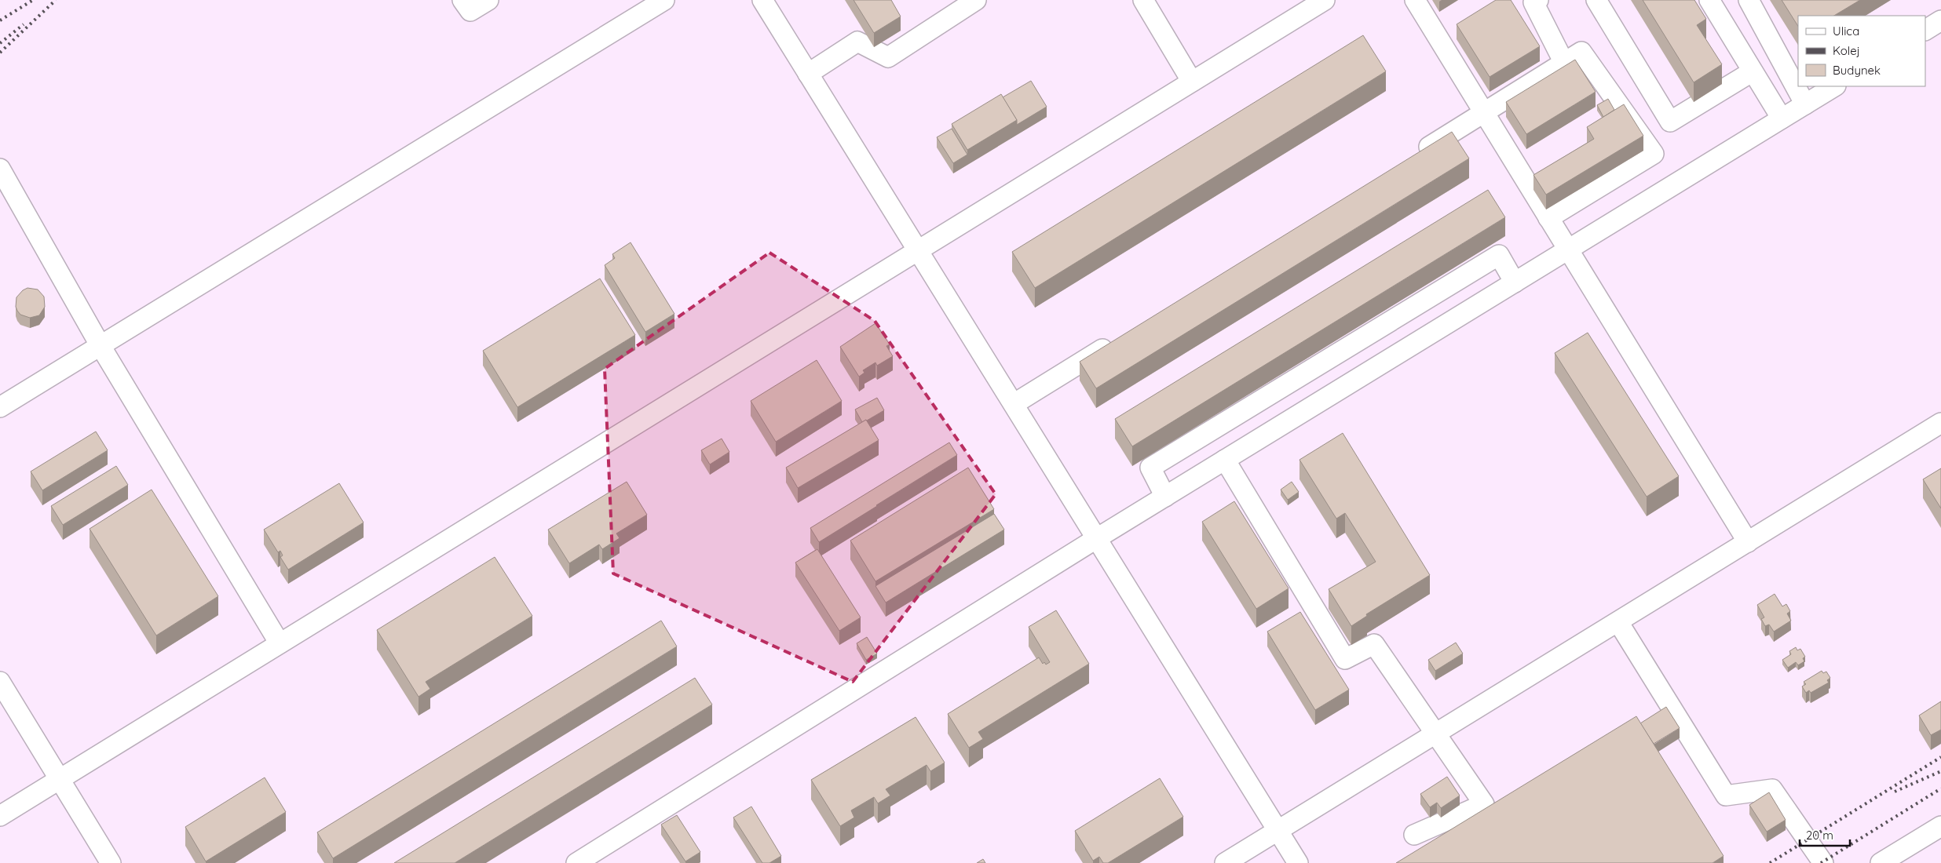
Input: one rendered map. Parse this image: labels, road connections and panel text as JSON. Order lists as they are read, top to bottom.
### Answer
{
  "legend": ["Ulica", "Kolej", "Budynek"],
  "scale_bar": "20 m"
}
